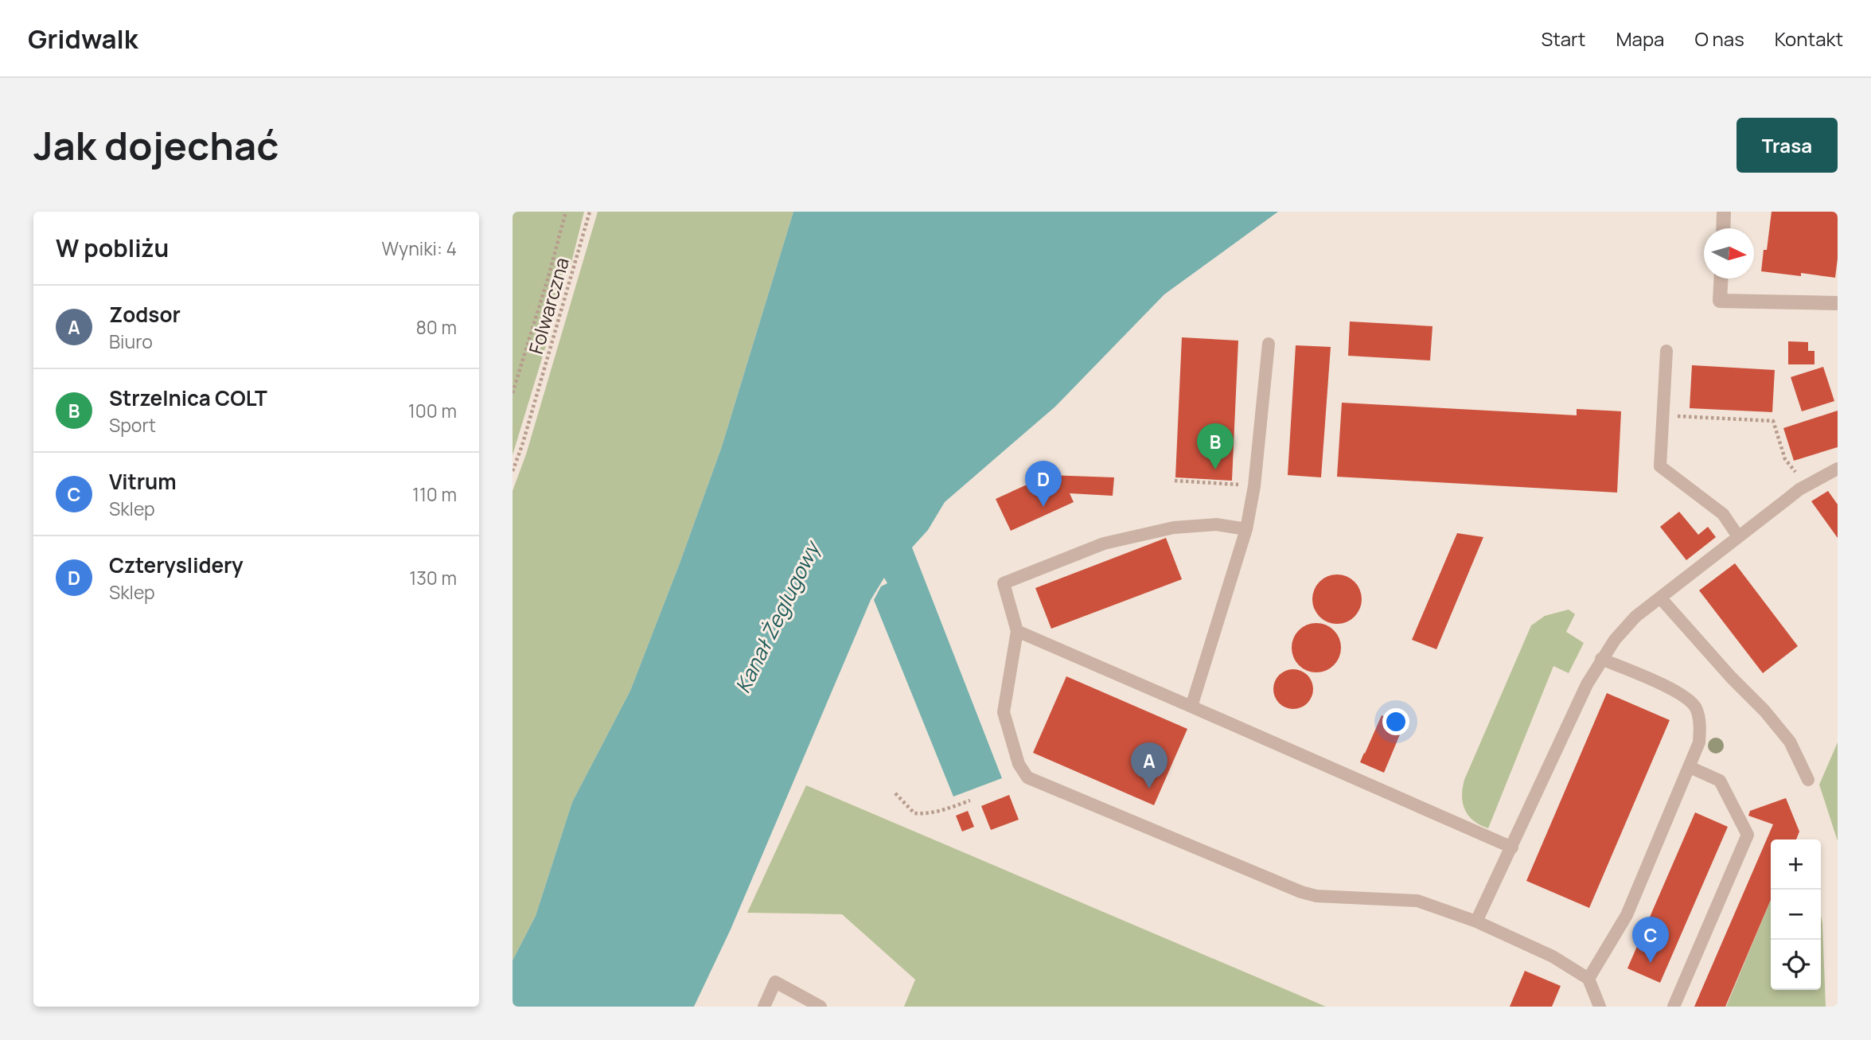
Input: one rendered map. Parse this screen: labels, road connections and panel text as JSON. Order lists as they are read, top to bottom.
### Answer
{
  "streets": {
    "path": ["Folwarczna"]
  },
  "water": ["Kanał Żeglugowy"],
  "north": "right",
  "page": {
    "header": "Gridwalk",
    "nav": [
      "Start",
      "Mapa",
      "O nas",
      "Kontakt"
    ],
    "buttons": "Trasa",
    "title": "Jak dojechać",
    "heading": ["W pobliżu", "Wyniki: 4"],
    "list": [
      {
        "mark": "A",
        "name": "Zodsor",
        "note": "Biuro",
        "value": "80 m"
      },
      {
        "mark": "B",
        "name": "Strzelnica COLT",
        "note": "Sport",
        "value": "100 m"
      },
      {
        "mark": "C",
        "name": "Vitrum",
        "note": "Sklep",
        "value": "110 m"
      },
      {
        "mark": "D",
        "name": "Czteryslidery",
        "note": "Sklep",
        "value": "130 m"
      }
    ],
    "pins": [
      "B",
      "D",
      "A",
      "C"
    ],
    "map_buttons": ["+", "−"]
  }
}
